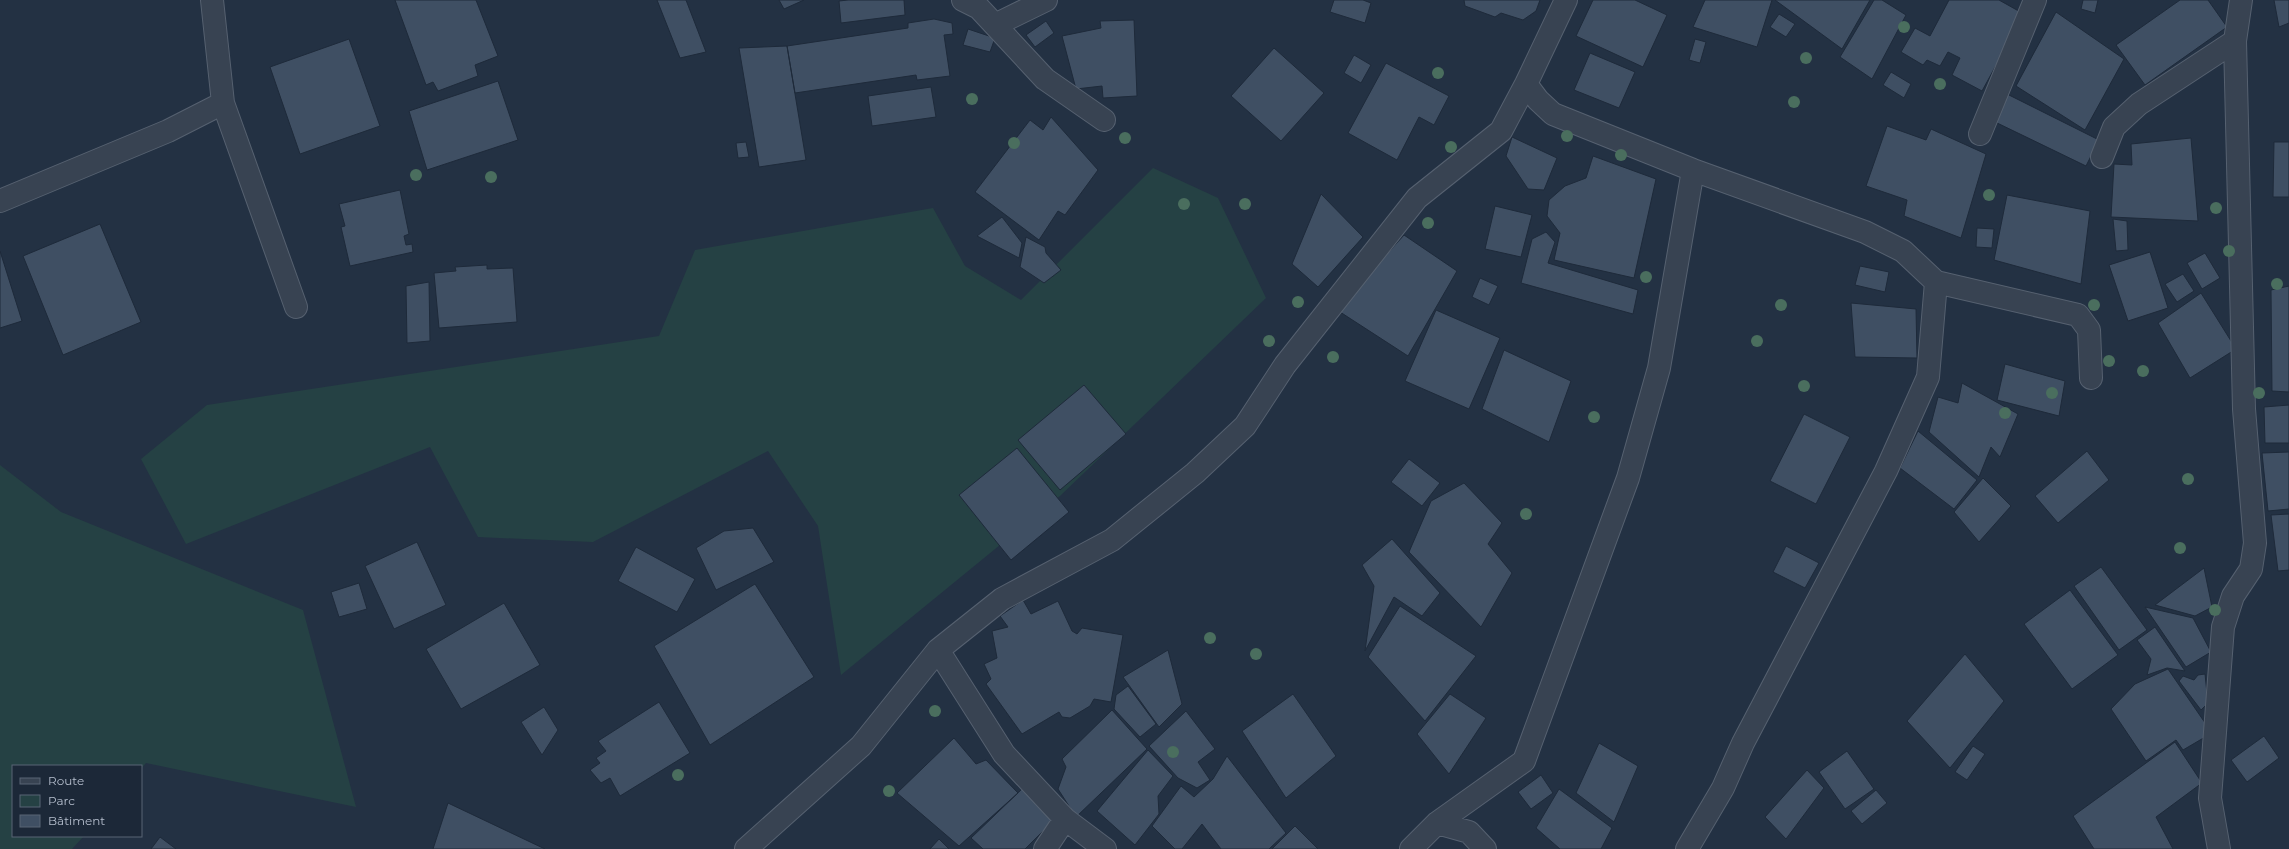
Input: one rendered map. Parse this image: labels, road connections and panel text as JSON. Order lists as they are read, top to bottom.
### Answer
{
  "legend": ["Route", "Parc", "Bâtiment"]
}
